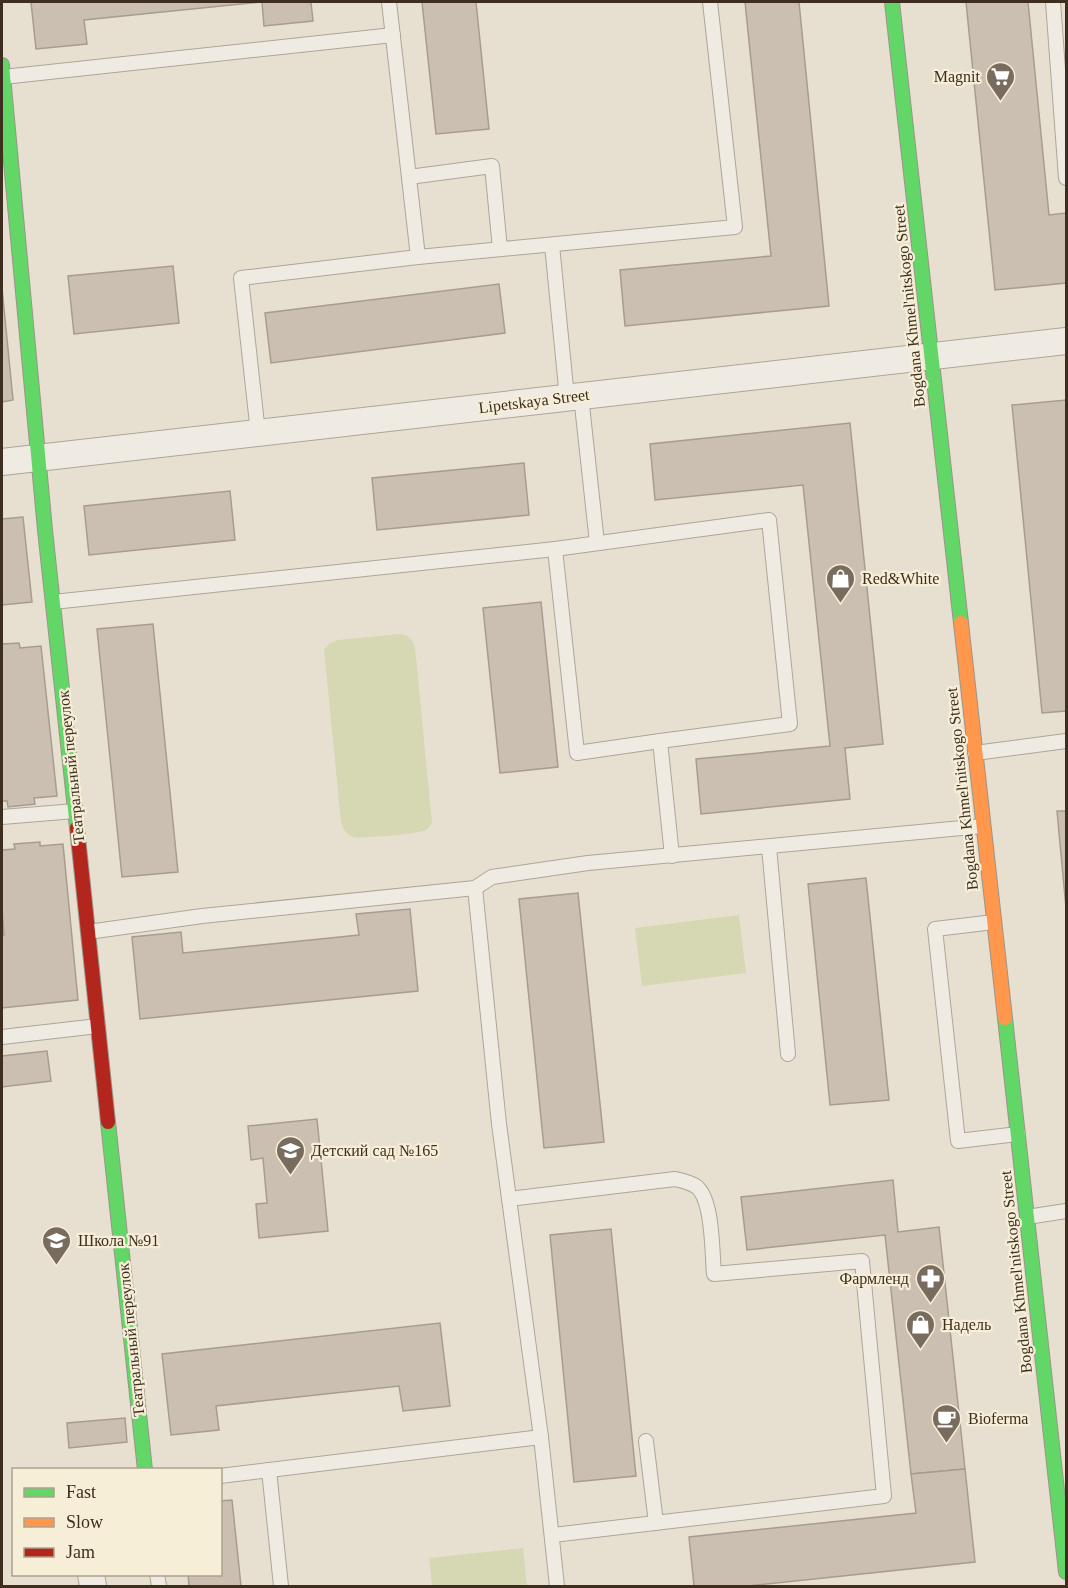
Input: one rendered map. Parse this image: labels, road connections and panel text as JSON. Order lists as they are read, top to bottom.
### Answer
{
  "streets": {
    "main road": ["Bogdana Khmel'nitskogo Street", "Театральный переулок"],
    "street": ["Lipetskaya Street"]
  },
  "crossings": [
    ["Bogdana Khmel'nitskogo Street", "Lipetskaya Street"],
    ["Lipetskaya Street", "Театральный переулок"]
  ],
  "places": {
    "supermarket": ["Magnit"],
    "shop": ["Red&White", "Надель"],
    "school or university": ["Детский сад №165", "Школа №91"],
    "pharmacy": ["Фармленд"],
    "cafe": ["Bioferma"]
  },
  "legend": ["Fast", "Slow", "Jam"]
}
